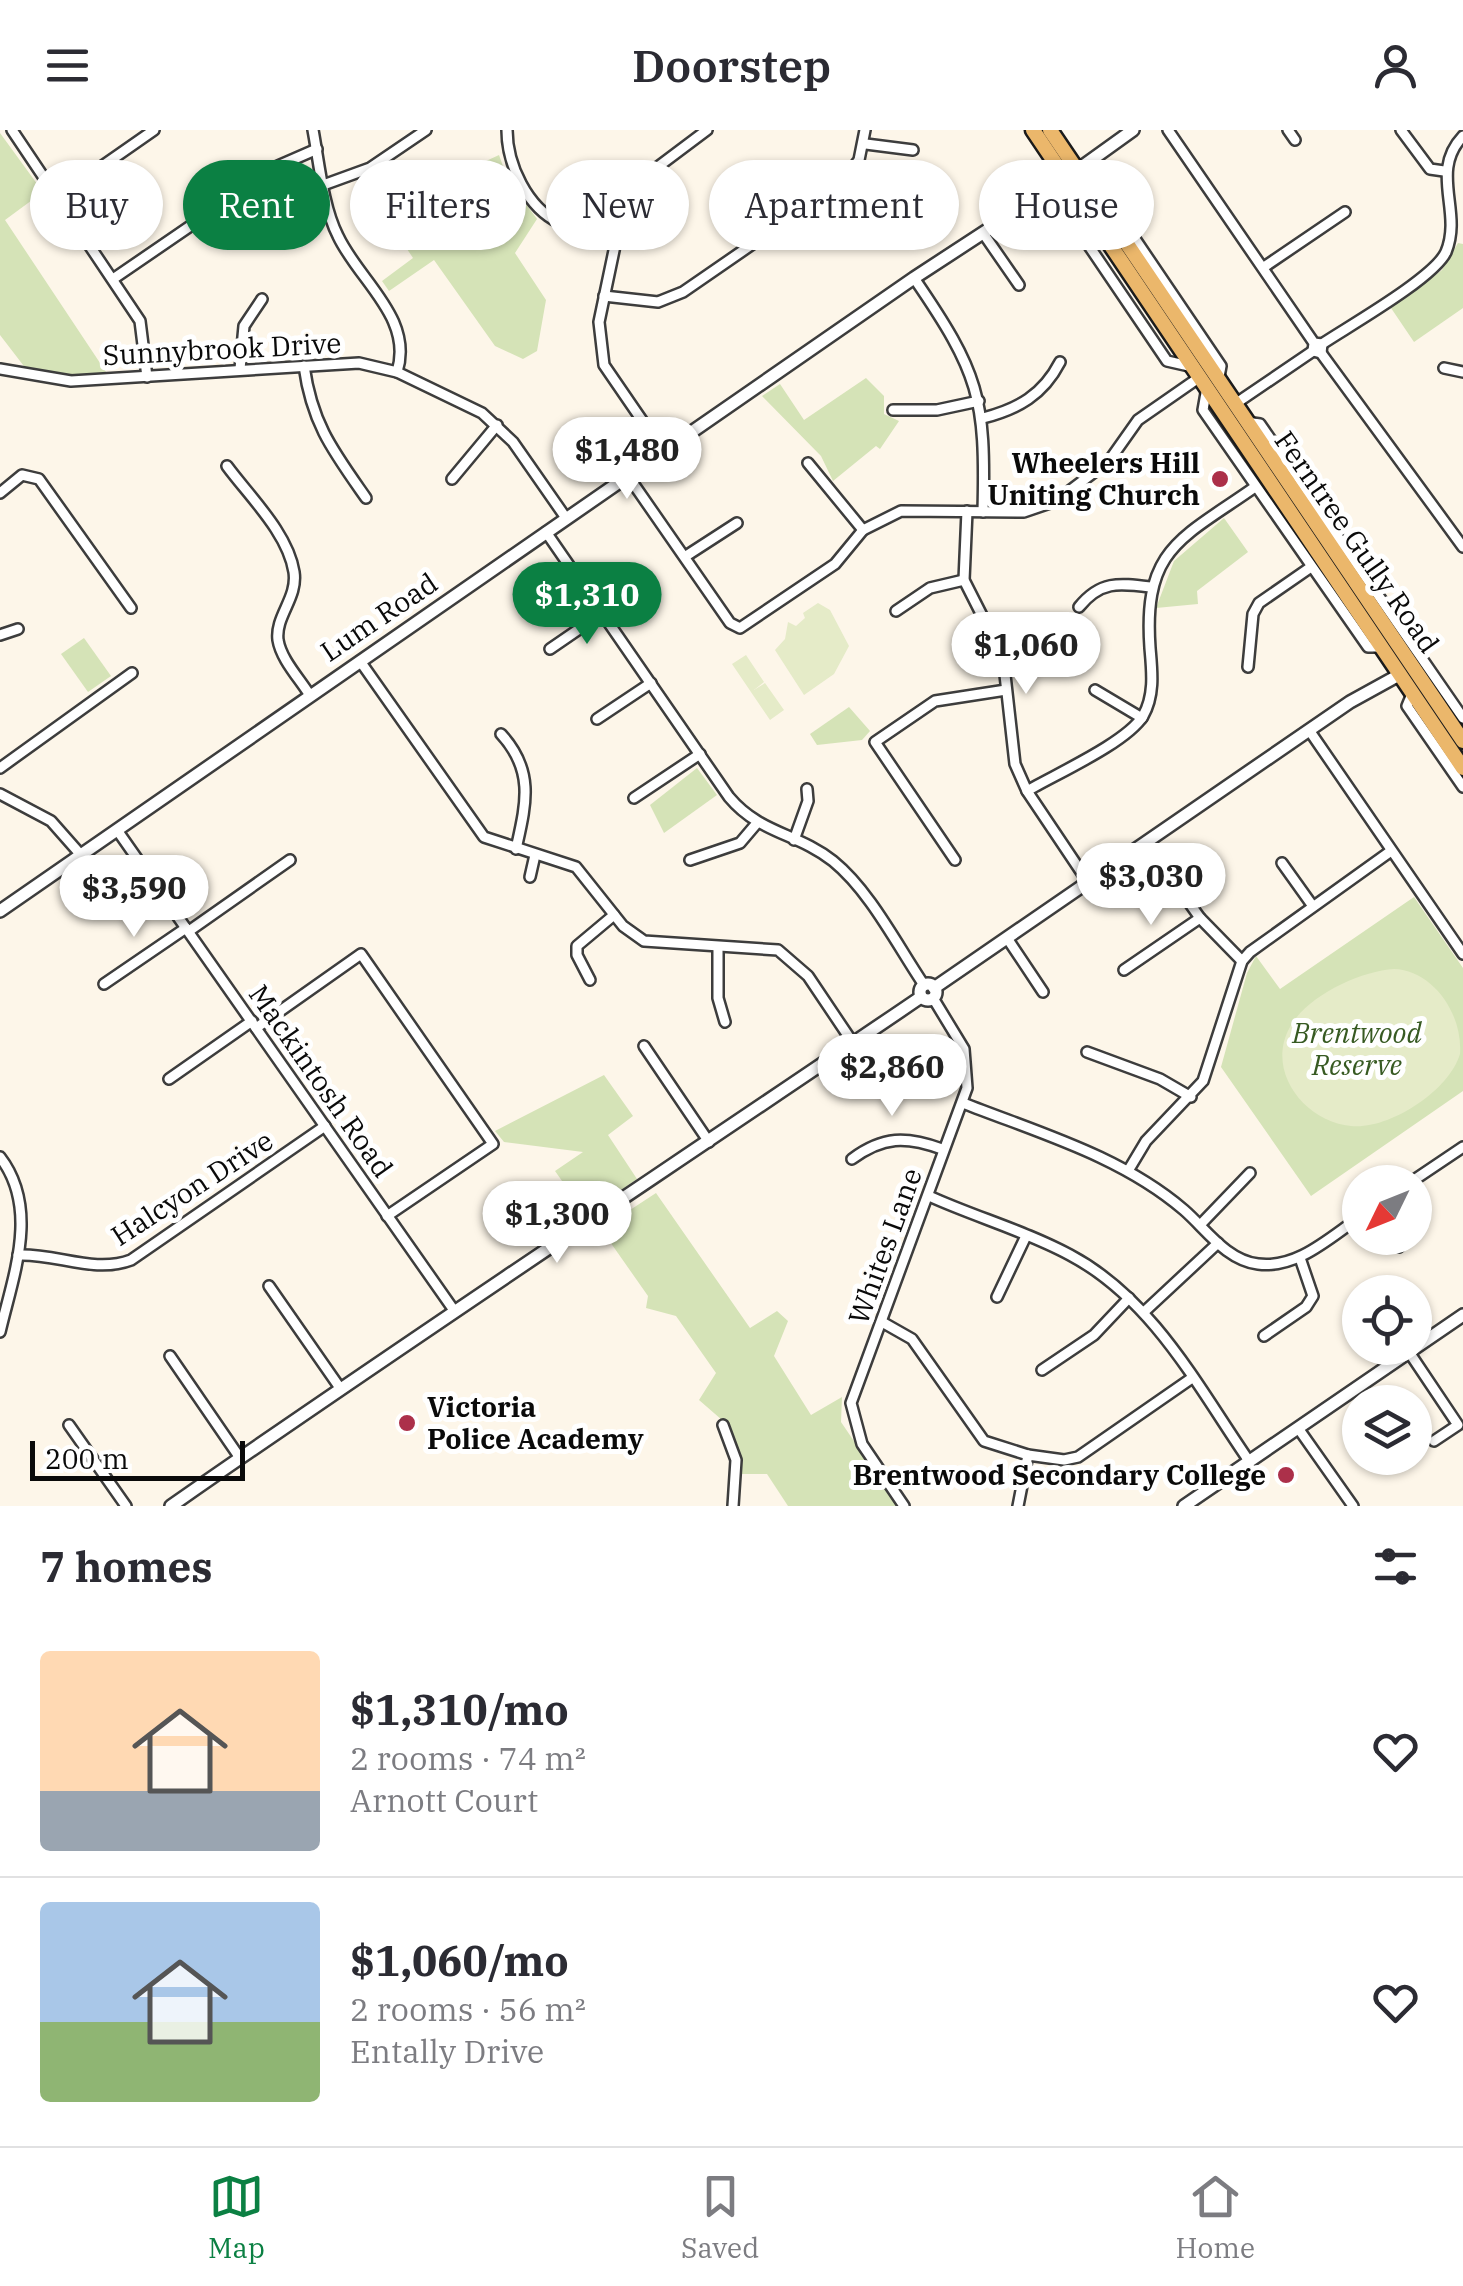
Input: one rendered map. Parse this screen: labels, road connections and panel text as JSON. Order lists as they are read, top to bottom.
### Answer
{
  "streets": {
    "main road": ["Ferntree Gully Road"],
    "street": [
      "Sunnybrook Drive",
      "Lum Road",
      "Mackintosh Road",
      "Halcyon Drive",
      "Whites Lane"
    ]
  },
  "crossings": [
    ["Sunnybrook Drive", "Lum Road"],
    ["Lum Road", "Mackintosh Road"],
    ["Lum Road", "Whites Lane"],
    ["Mackintosh Road", "Halcyon Drive"]
  ],
  "parks": ["Brentwood Reserve"],
  "places": ["Wheelers Hill Uniting Church", "Victoria Police Academy", "Brentwood Secondary College"],
  "scale_bar": "200 m",
  "north": "bottom left",
  "page": {
    "header": "Doorstep",
    "chip": [
      "Buy",
      "Rent",
      "Filters",
      "New",
      "Apartment",
      "House"
    ],
    "price": [
      "$1,480",
      "$1,310",
      "$1,060",
      "$3,030",
      "$3,590",
      "$2,860",
      "$1,300"
    ],
    "scale": "200 m",
    "heading": "7 homes",
    "list": [
      {
        "name": "$1,310/mo",
        "note": "2 rooms · 74 m² · Arnott Court"
      },
      {
        "name": "$1,060/mo",
        "note": "2 rooms · 56 m² · Entally Drive"
      }
    ],
    "tabs": ["Map", "Saved", "Home"]
  }
}
